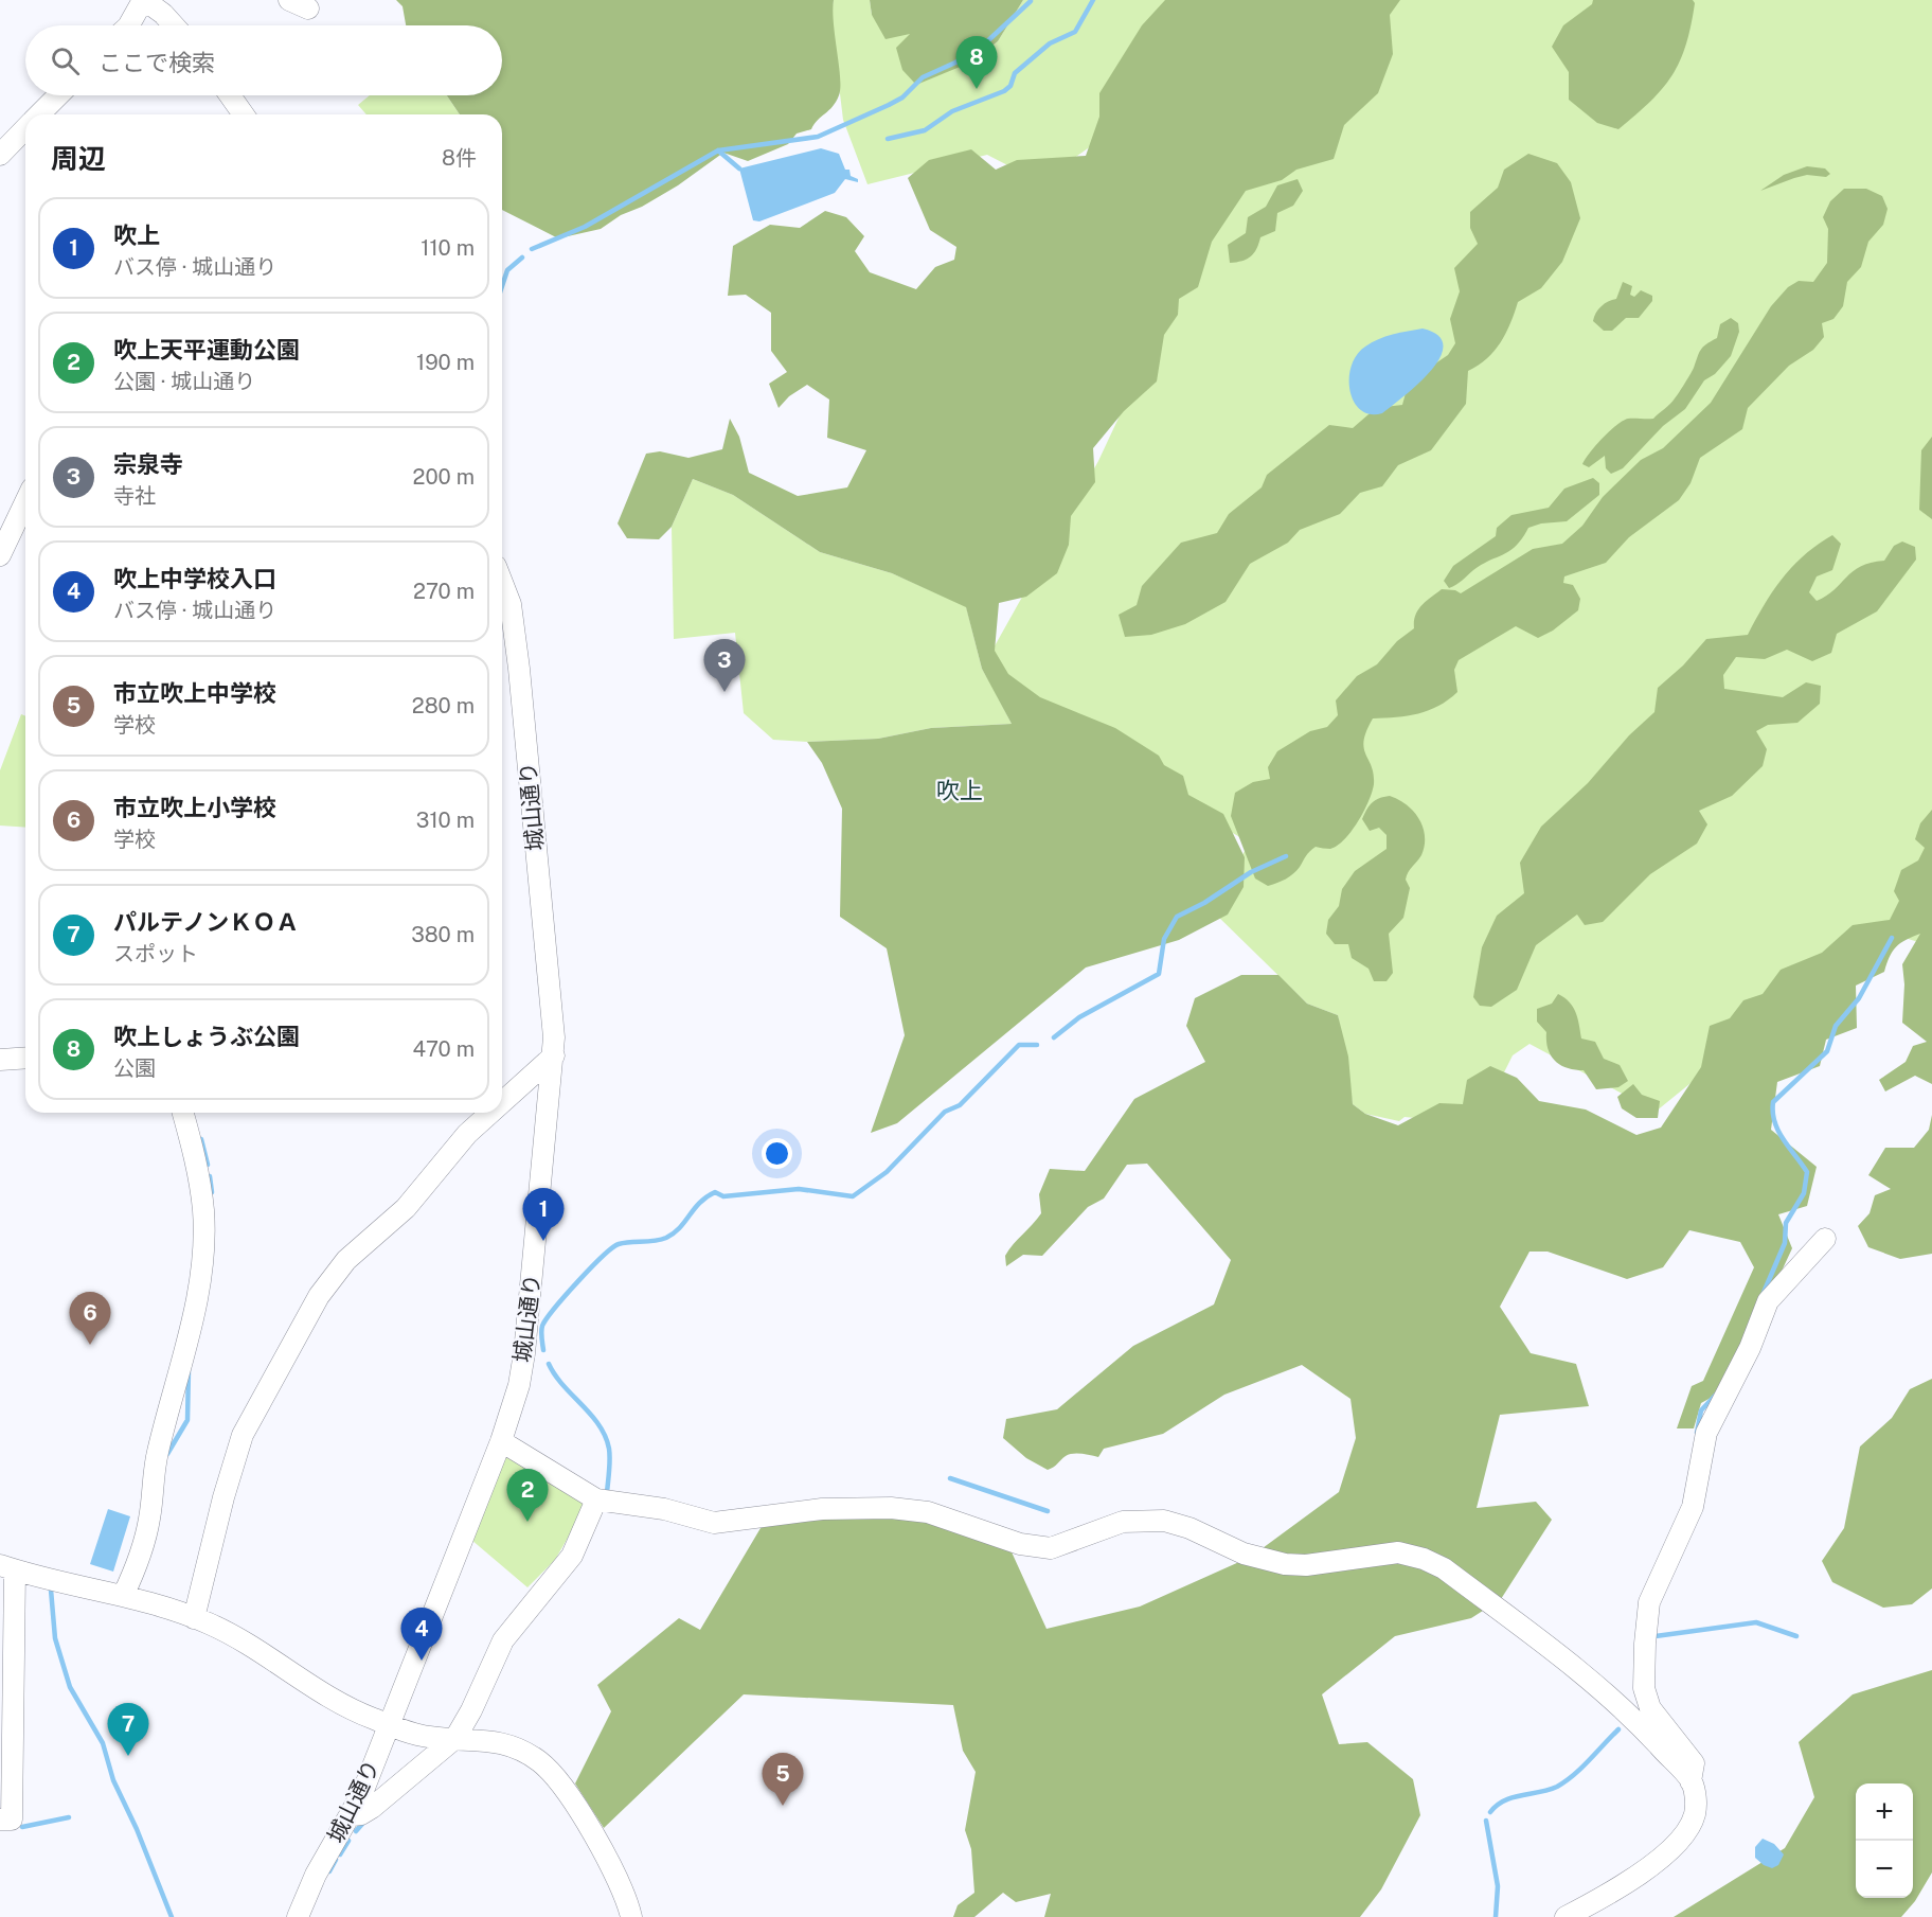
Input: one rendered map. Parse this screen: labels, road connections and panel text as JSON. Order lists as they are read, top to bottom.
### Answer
{
  "streets": {
    "street": ["城山通り"]
  },
  "districts": ["吹上"],
  "page": {
    "search": "ここで検索",
    "pins": [
      "8",
      "3",
      "1",
      "6",
      "2",
      "4",
      "7",
      "5"
    ],
    "heading": ["周辺", "8件"],
    "list": [
      {
        "mark": "1",
        "name": "吹上",
        "note": "バス停 · 城山通り",
        "value": "110 m"
      },
      {
        "mark": "2",
        "name": "吹上天平運動公園",
        "note": "公園 · 城山通り",
        "value": "190 m"
      },
      {
        "mark": "3",
        "name": "宗泉寺",
        "note": "寺社",
        "value": "200 m"
      },
      {
        "mark": "4",
        "name": "吹上中学校入口",
        "note": "バス停 · 城山通り",
        "value": "270 m"
      },
      {
        "mark": "5",
        "name": "市立吹上中学校",
        "note": "学校",
        "value": "280 m"
      },
      {
        "mark": "6",
        "name": "市立吹上小学校",
        "note": "学校",
        "value": "310 m"
      },
      {
        "mark": "7",
        "name": "パルテノンＫＯＡ",
        "note": "スポット",
        "value": "380 m"
      },
      {
        "mark": "8",
        "name": "吹上しょうぶ公園",
        "note": "公園",
        "value": "470 m"
      }
    ],
    "map_buttons": ["+", "−"]
  }
}
